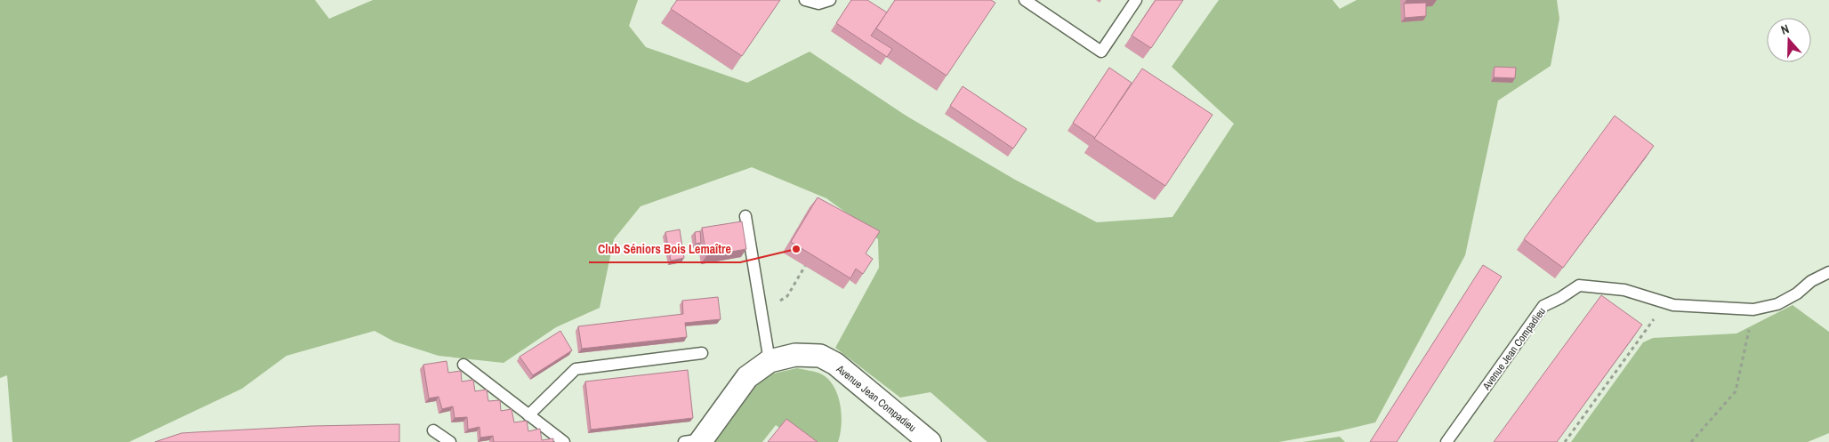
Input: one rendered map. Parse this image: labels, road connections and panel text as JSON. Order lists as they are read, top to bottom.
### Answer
{
  "streets": {
    "street": ["Avenue Jean Compadieu"]
  },
  "places": ["Club Séniors Bois Lemaître"],
  "north": "top"
}
